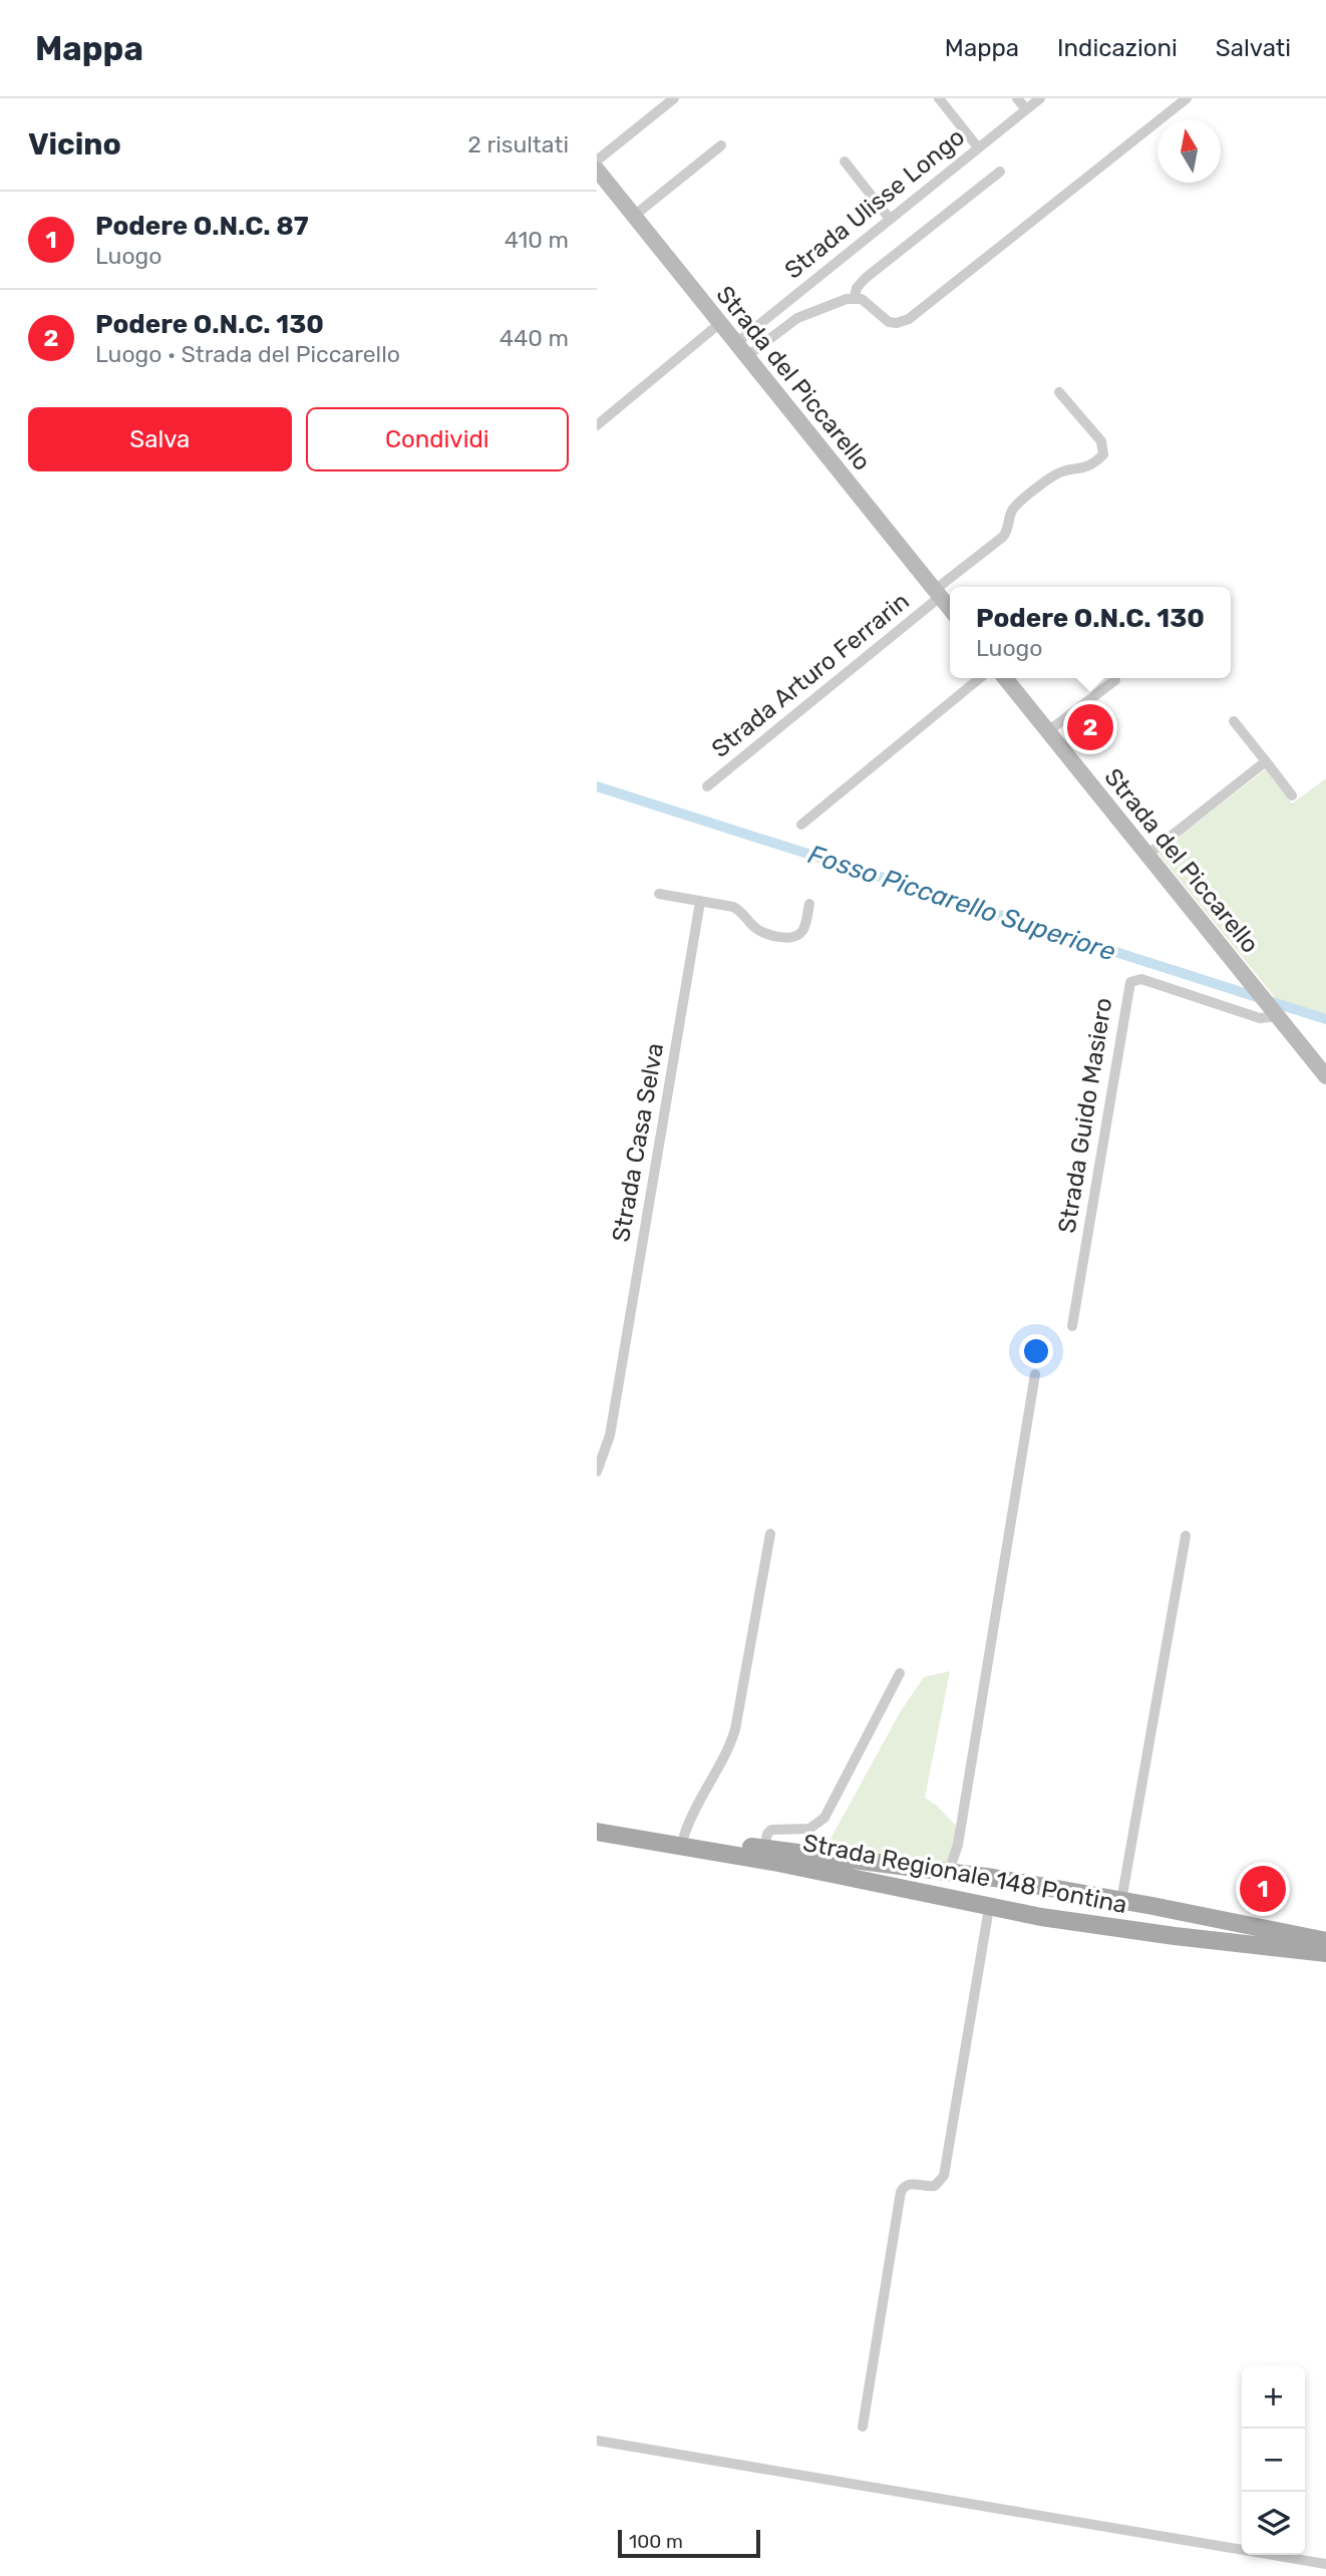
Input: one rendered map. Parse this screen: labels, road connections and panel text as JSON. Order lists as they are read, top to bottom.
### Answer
{
  "streets": {
    "main road": ["Strada Regionale 148 Pontina"],
    "street": [
      "Strada Ulisse Longo",
      "Strada del Piccarello",
      "Strada Arturo Ferrarin",
      "Strada Guido Masiero",
      "Strada Casa Selva"
    ]
  },
  "crossings": [
    ["Strada Ulisse Longo", "Strada del Piccarello"],
    ["Strada del Piccarello", "Strada Arturo Ferrarin"],
    ["Strada del Piccarello", "Strada Guido Masiero"]
  ],
  "water": ["Fosso Piccarello Superiore"],
  "scale_bar": "100 m",
  "north": "top",
  "page": {
    "header": "Mappa",
    "nav": ["Mappa", "Indicazioni", "Salvati"],
    "heading": ["Vicino", "2 risultati"],
    "list": [
      {
        "mark": "1",
        "name": "Podere O.N.C. 87",
        "note": "Luogo",
        "value": "410 m"
      },
      {
        "mark": "2",
        "name": "Podere O.N.C. 130",
        "note": "Luogo · Strada del Piccarello",
        "value": "440 m"
      }
    ],
    "buttons": ["Salva", "Condividi"],
    "popup": ["Podere O.N.C. 130", "Luogo"],
    "pins": ["2", "1"],
    "map_buttons": ["+", "−"],
    "scale": "100 m"
  }
}
